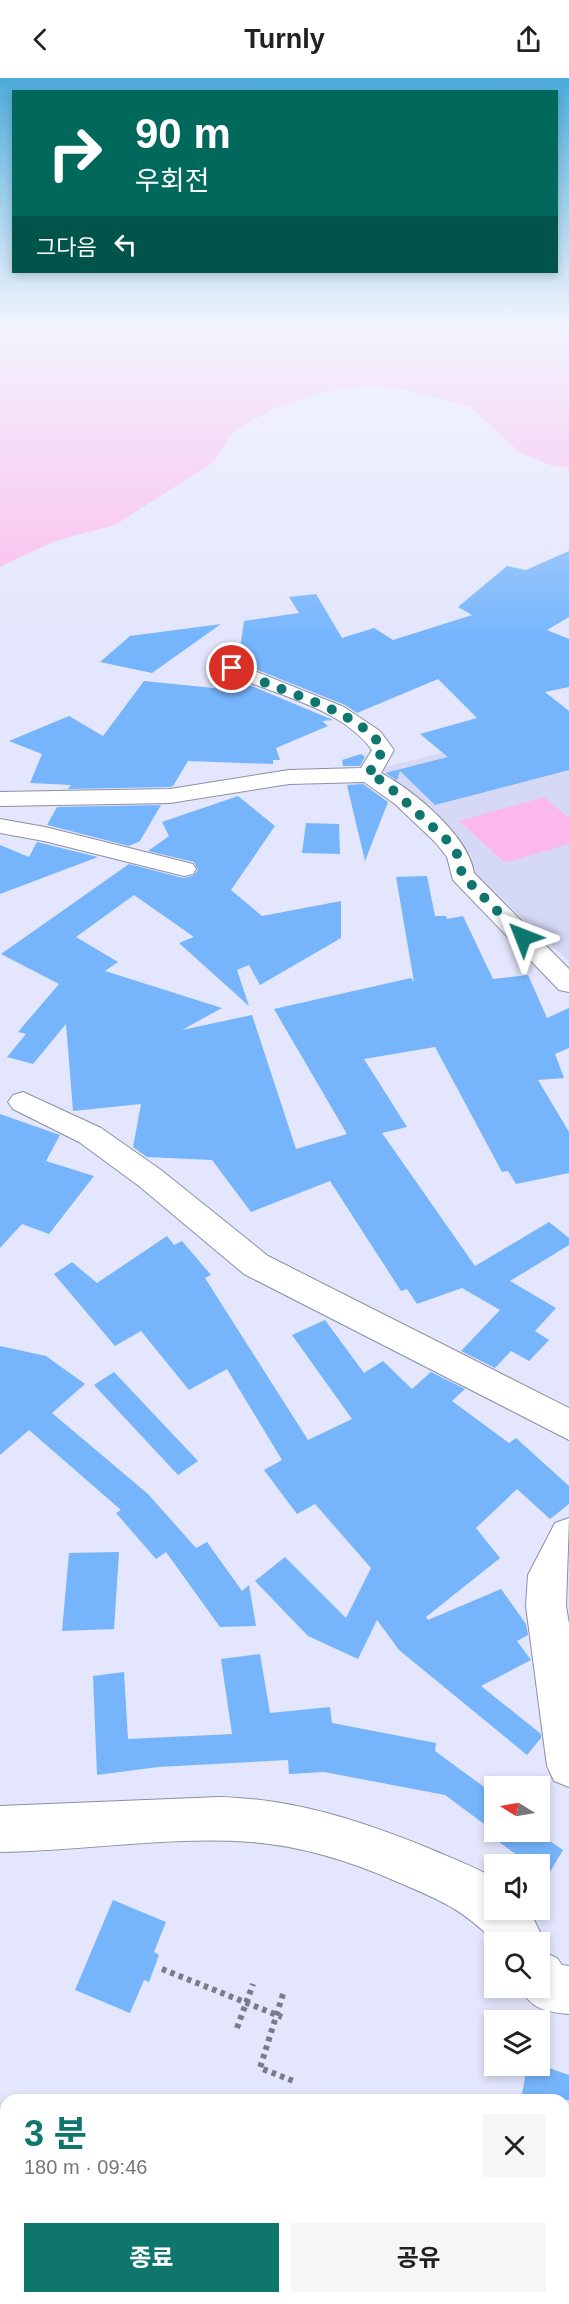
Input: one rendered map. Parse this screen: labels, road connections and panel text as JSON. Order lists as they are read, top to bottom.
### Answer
{
  "north": "left",
  "page": {
    "header": "Turnly",
    "turn": ["90 m", "우회전"],
    "then": "그다음",
    "heading": ["3 분", "180 m · 09:46"],
    "buttons": ["종료", "공유"]
  }
}
